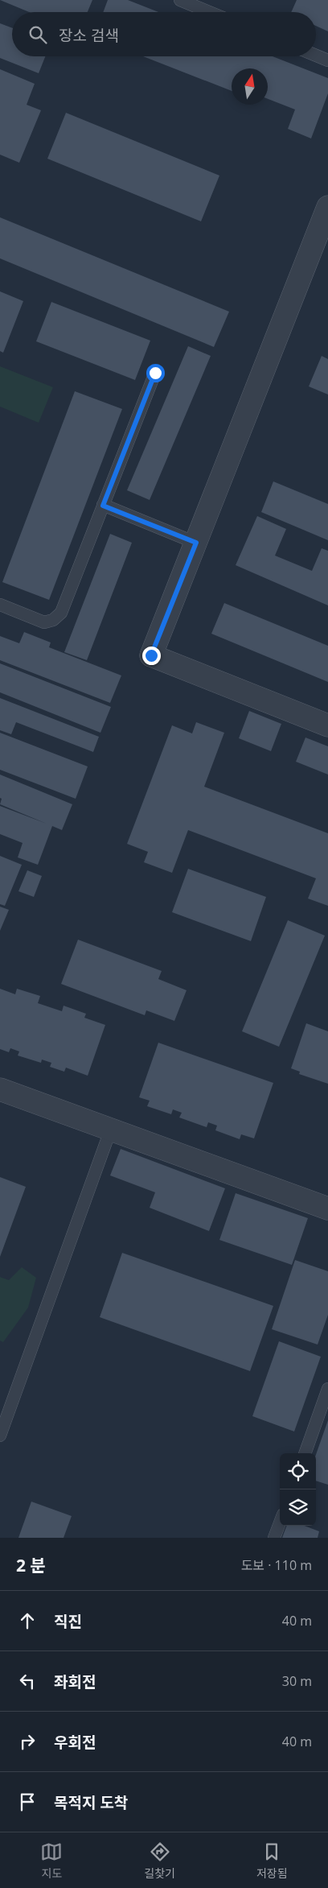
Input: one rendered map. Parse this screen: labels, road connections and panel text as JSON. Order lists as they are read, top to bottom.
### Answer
{
  "north": "top",
  "page": {
    "search": "장소 검색",
    "heading": ["2 분", "도보 · 110 m"],
    "list": [
      ["직진", "40 m"],
      ["좌회전", "30 m"],
      ["우회전", "40 m"],
      "목적지 도착"
    ],
    "nav": ["지도", "길찾기", "저장됨"]
  }
}
